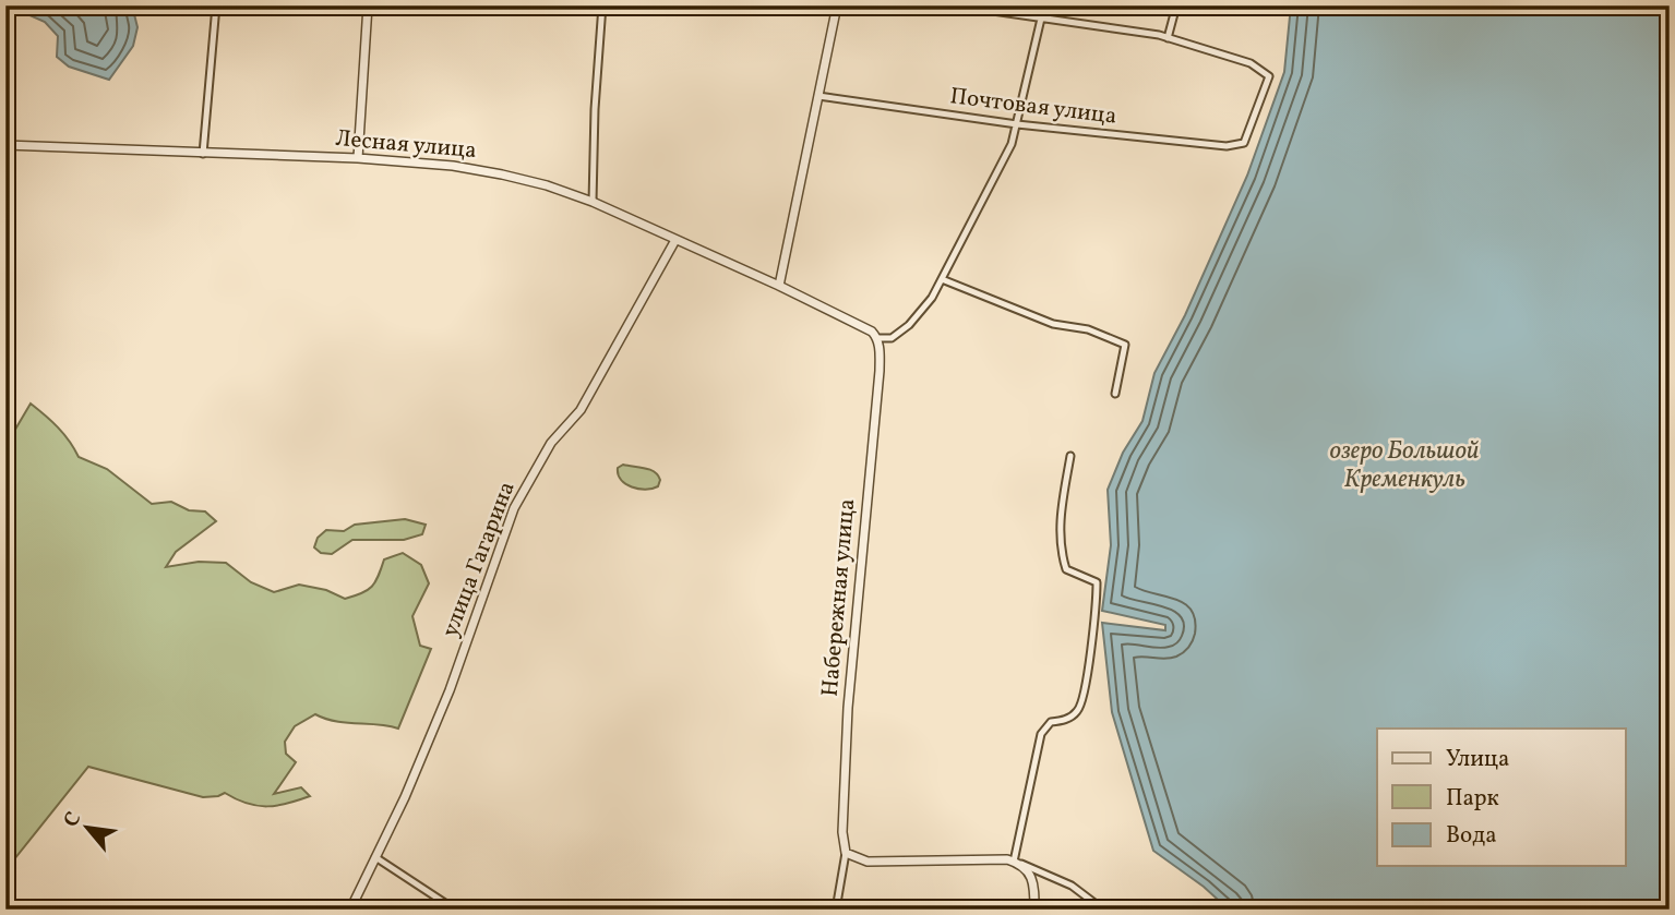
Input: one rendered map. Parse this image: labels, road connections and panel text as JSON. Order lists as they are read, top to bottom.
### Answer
{
  "streets": {
    "street": [
      "Почтовая улица",
      "Лесная улица",
      "улица Гагарина",
      "Набережная улица"
    ]
  },
  "crossings": [
    ["Лесная улица", "улица Гагарина"]
  ],
  "water": ["озеро Большой Кременкуль"],
  "legend": ["Улица", "Парк", "Вода"],
  "north": "top left"
}
